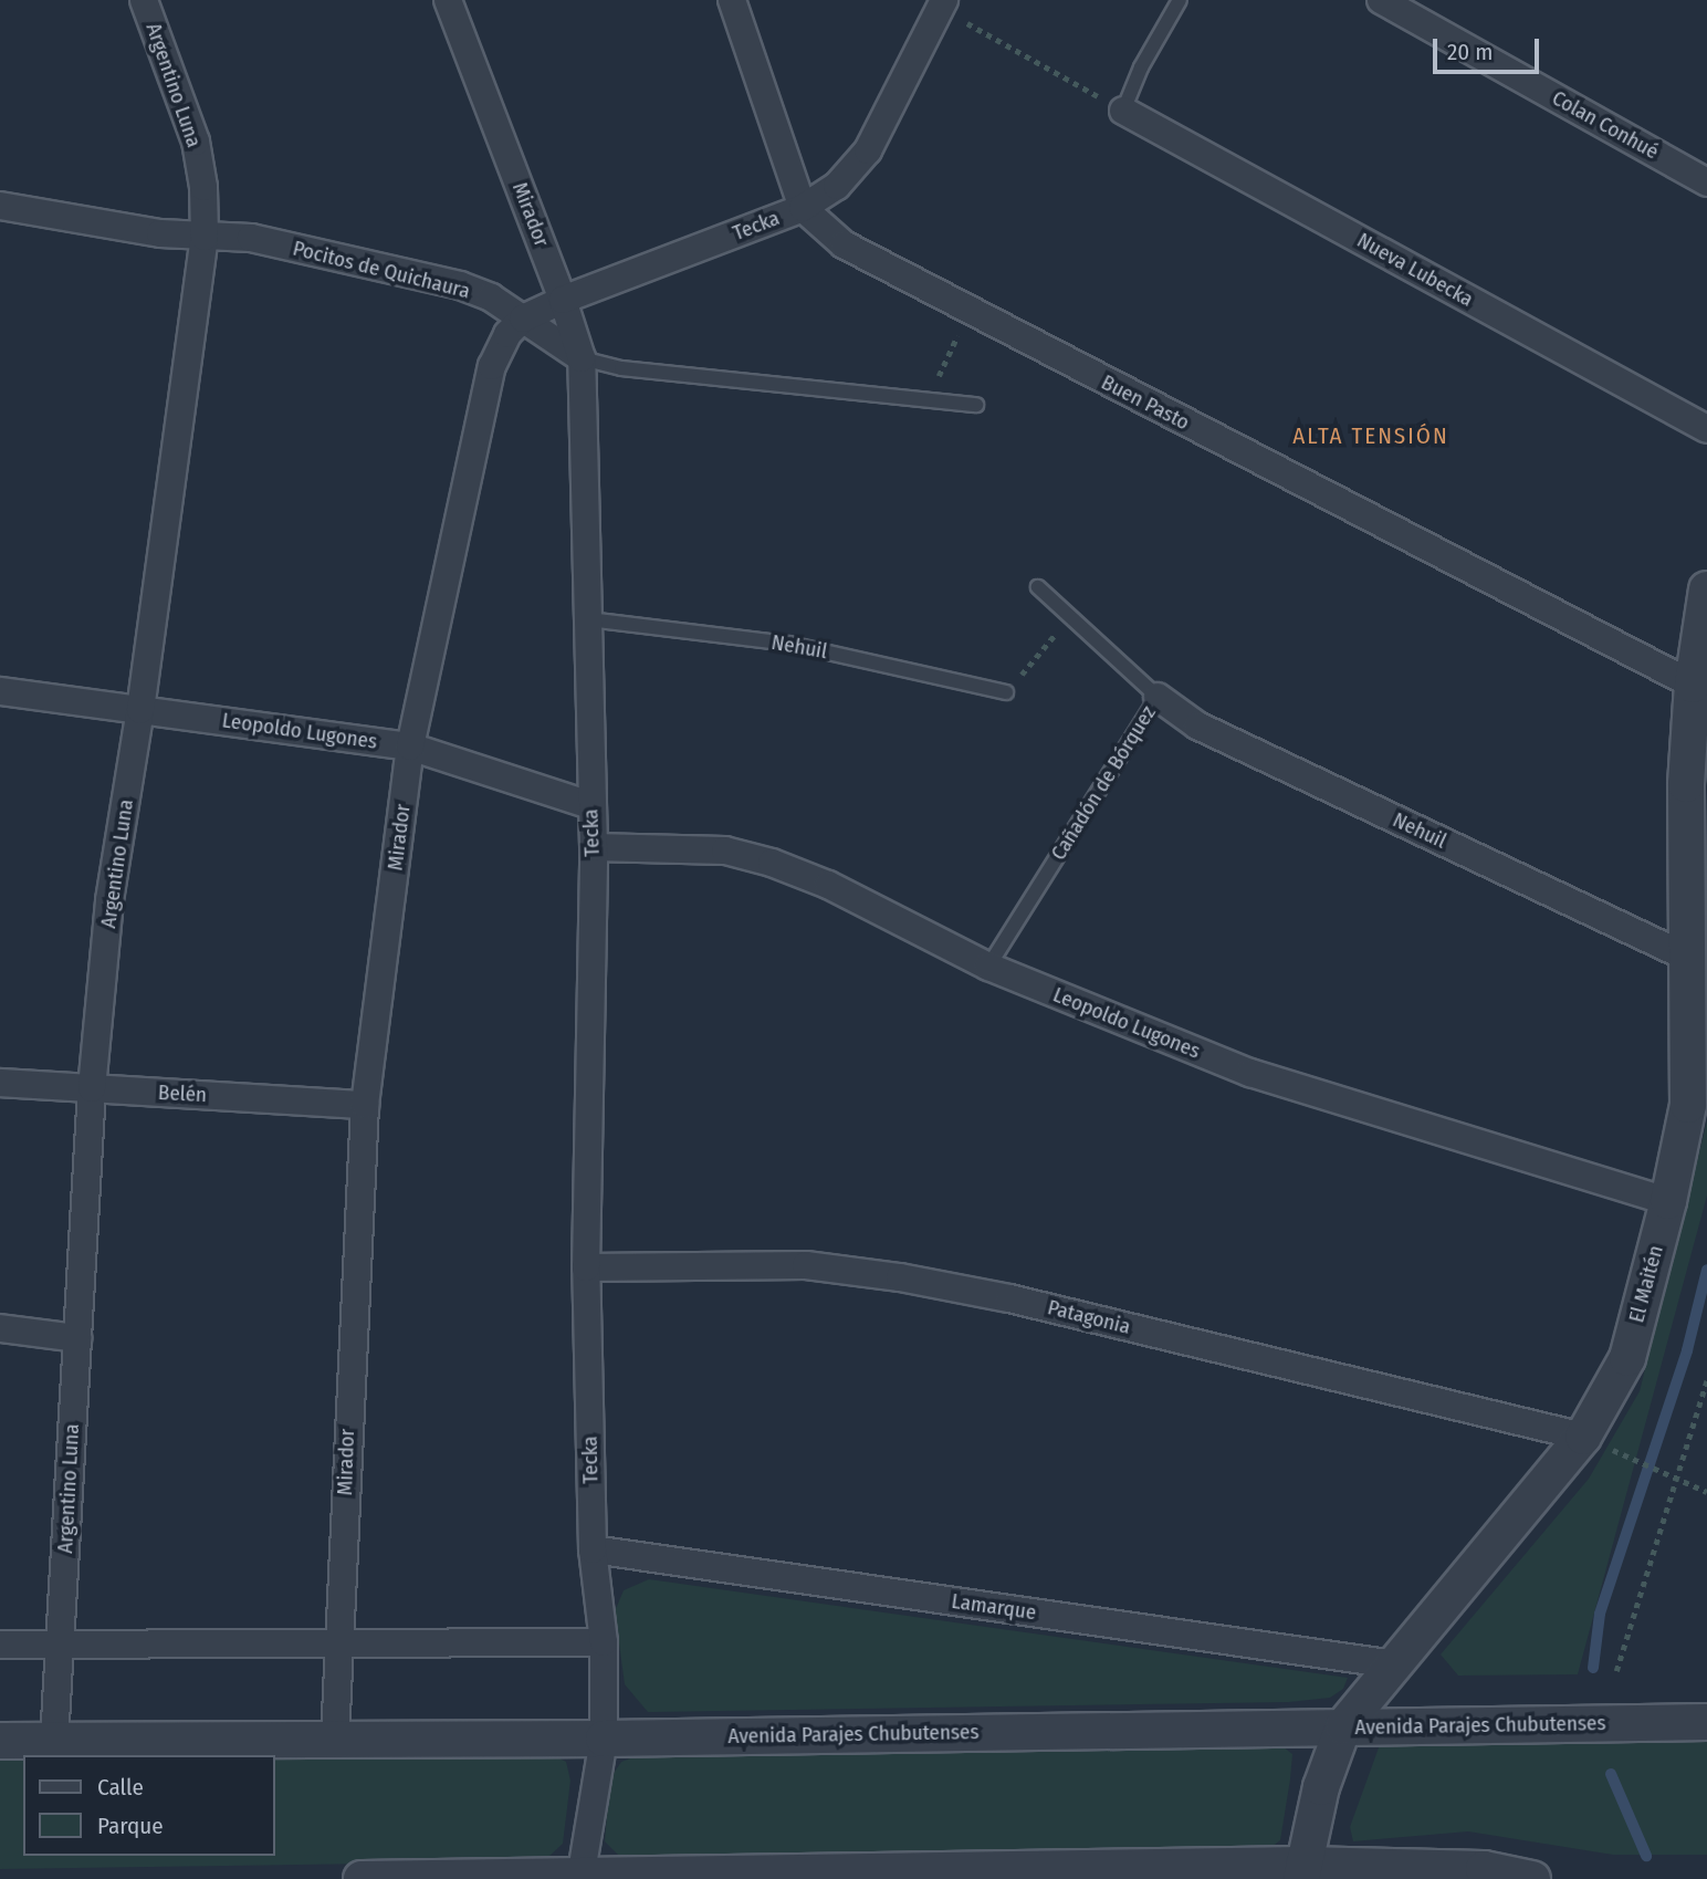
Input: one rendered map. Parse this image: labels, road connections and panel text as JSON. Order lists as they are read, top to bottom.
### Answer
{
  "streets": {
    "street": [
      "Argentino Luna",
      "Colan Conhué",
      "Mirador",
      "Tecka",
      "Pocitos de Quichaura",
      "Nueva Lubecka",
      "Buen Pasto",
      "Nehuil",
      "Leopoldo Lugones",
      "Belén",
      "El Maitén",
      "Patagonia",
      "Lamarque",
      "Avenida Parajes Chubutenses"
    ],
    "lane": ["Cañadón de Bórquez"]
  },
  "crossings": [
    ["Argentino Luna", "Pocitos de Quichaura"],
    ["Argentino Luna", "Leopoldo Lugones"],
    ["Argentino Luna", "Belén"],
    ["Argentino Luna", "Avenida Parajes Chubutenses"],
    ["Mirador", "Tecka"],
    ["Mirador", "Pocitos de Quichaura"],
    ["Mirador", "Leopoldo Lugones"],
    ["Mirador", "Belén"],
    ["Mirador", "Avenida Parajes Chubutenses"],
    ["Tecka", "Pocitos de Quichaura"],
    ["Tecka", "Buen Pasto"],
    ["Tecka", "Nehuil"],
    ["Tecka", "Leopoldo Lugones"],
    ["Tecka", "Patagonia"],
    ["Tecka", "Lamarque"],
    ["Tecka", "Avenida Parajes Chubutenses"],
    ["Buen Pasto", "El Maitén"],
    ["Nehuil", "Cañadón de Bórquez"],
    ["Nehuil", "El Maitén"],
    ["Leopoldo Lugones", "Cañadón de Bórquez"],
    ["Leopoldo Lugones", "El Maitén"],
    ["El Maitén", "Patagonia"],
    ["El Maitén", "Lamarque"],
    ["El Maitén", "Avenida Parajes Chubutenses"]
  ],
  "districts": ["ALTA TENSIÓN"],
  "legend": ["Calle", "Parque"],
  "scale_bar": "20 m"
}
